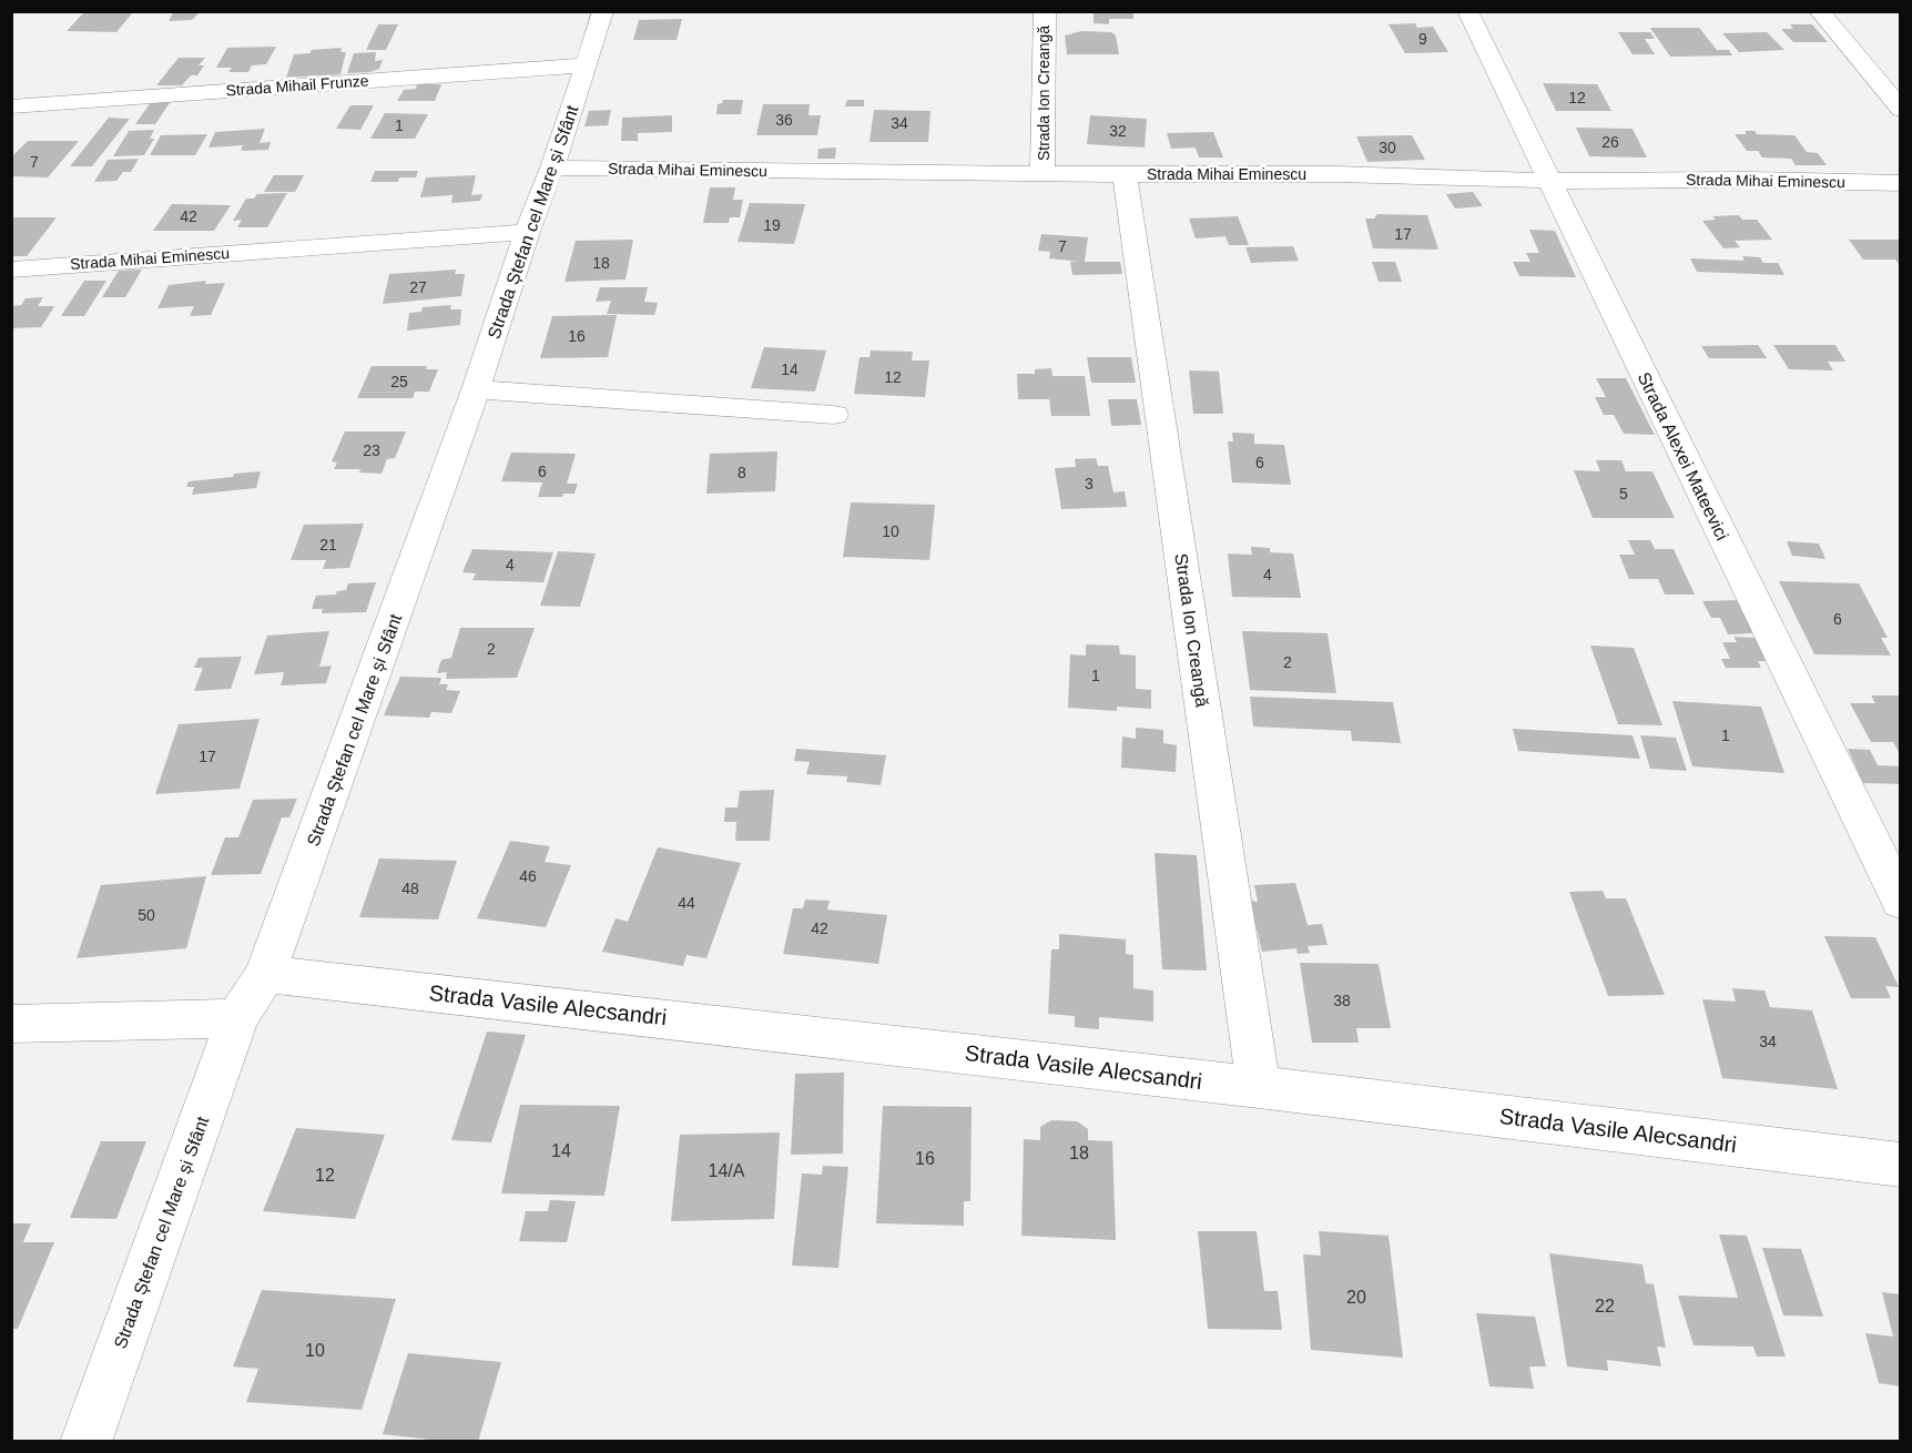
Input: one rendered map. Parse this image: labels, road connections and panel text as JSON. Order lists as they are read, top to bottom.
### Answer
{
  "streets": {
    "street": [
      "Strada Mihail Frunze",
      "Strada Ion Creangă",
      "Strada Mihai Eminescu",
      "Strada Ștefan cel Mare și Sfânt",
      "Strada Alexei Mateevici",
      "Strada Vasile Alecsandri"
    ]
  },
  "crossings": [
    ["Strada Mihail Frunze", "Strada Ștefan cel Mare și Sfânt"],
    ["Strada Ion Creangă", "Strada Mihai Eminescu"],
    ["Strada Ion Creangă", "Strada Vasile Alecsandri"],
    ["Strada Mihai Eminescu", "Strada Ștefan cel Mare și Sfânt"],
    ["Strada Mihai Eminescu", "Strada Alexei Mateevici"],
    ["Strada Ștefan cel Mare și Sfânt", "Strada Vasile Alecsandri"]
  ],
  "house_numbers": [
    "9",
    "12",
    "36",
    "34",
    "1",
    "32",
    "26",
    "30",
    "7",
    "42",
    "19",
    "17",
    "7",
    "18",
    "27",
    "16",
    "14",
    "12",
    "25",
    "23",
    "6",
    "6",
    "8",
    "3",
    "5",
    "10",
    "21",
    "4",
    "4",
    "6",
    "2",
    "2",
    "1",
    "1",
    "17",
    "46",
    "48",
    "44",
    "50",
    "42",
    "38",
    "34",
    "14",
    "18",
    "16",
    "14/A",
    "12",
    "20",
    "22",
    "10"
  ]
}
